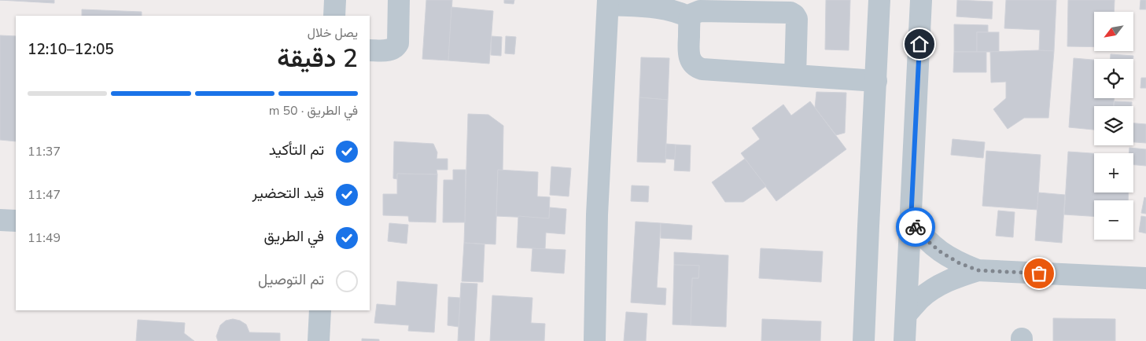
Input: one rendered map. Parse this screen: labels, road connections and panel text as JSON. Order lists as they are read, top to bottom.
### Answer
{
  "north": "bottom left",
  "page": {
    "map_buttons": ["+", "−"],
    "heading": ["2 دقيقة", "يصل خلال", "12:05–12:10"],
    "bar": "في الطريق · 50 m",
    "list": [
      ["تم التأكيد", "11:37"],
      ["قيد التحضير", "11:47"],
      ["في الطريق", "11:49"],
      "تم التوصيل"
    ]
  }
}
